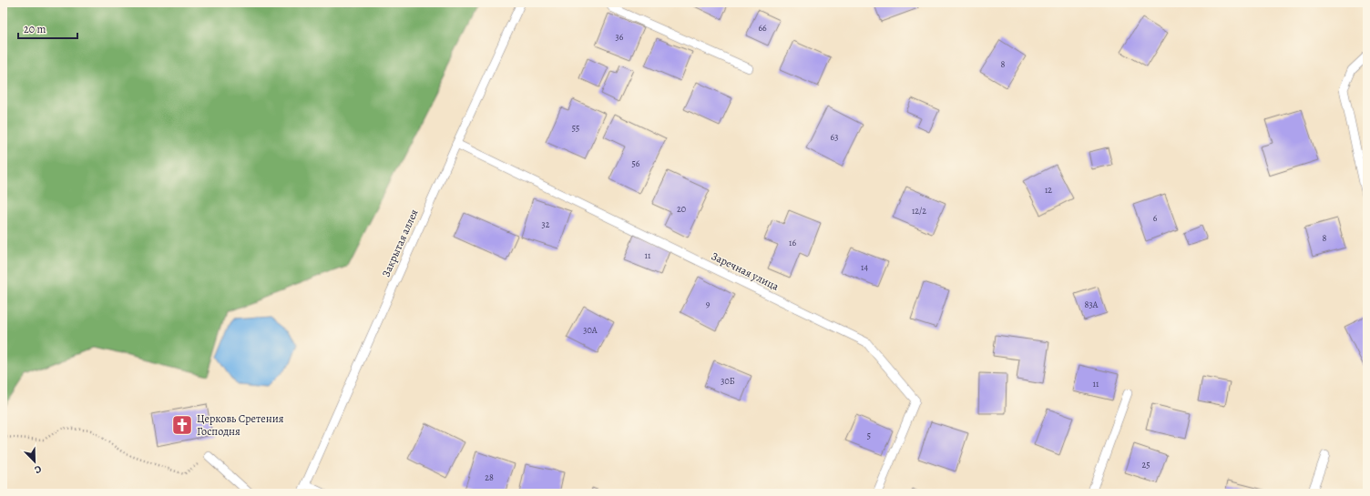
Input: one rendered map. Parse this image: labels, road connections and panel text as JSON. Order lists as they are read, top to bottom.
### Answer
{
  "streets": {
    "lane": ["Закрытая аллея", "Заречная улица"]
  },
  "crossings": [
    ["Закрытая аллея", "Заречная улица"]
  ],
  "places": {
    "church": ["Церковь Сретения Господня"]
  },
  "house_numbers": [
    "66",
    "36",
    "8",
    "55",
    "63",
    "56",
    "12",
    "20",
    "12/2",
    "6",
    "32",
    "8",
    "16",
    "11",
    "14",
    "9",
    "83А",
    "30А",
    "30Б",
    "11",
    "5",
    "25",
    "28"
  ],
  "scale_bar": "20 m",
  "north": "bottom right"
}
